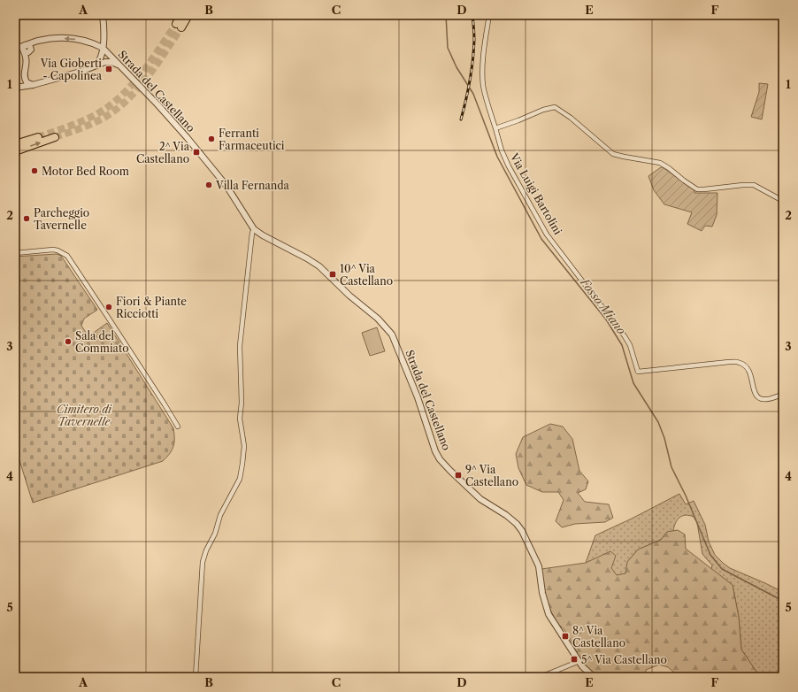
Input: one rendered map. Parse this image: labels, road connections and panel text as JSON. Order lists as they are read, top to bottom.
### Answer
{
  "streets": {
    "street": ["Strada del Castellano", "Via Luigi Bartolini"]
  },
  "water": ["Fosso Miano"],
  "parks": ["Cimitero di Tavernelle"],
  "places": {
    "transit": [
      "Via Gioberti - Capolinea",
      "2^ Via Castellano",
      "10^ Via Castellano",
      "9^ Via Castellano",
      "8^ Via Castellano",
      "5^ Via Castellano"
    ],
    "other": [
      "Ferranti Farmaceutici",
      "Motor Bed Room",
      "Villa Fernanda",
      "Parcheggio Tavernelle",
      "Fiori & Piante Ricciotti",
      "Sala del Commiato"
    ]
  },
  "grid": {
    "columns": [
      "A",
      "B",
      "C",
      "D",
      "E",
      "F"
    ],
    "rows": [
      "1",
      "2",
      "3",
      "4",
      "5"
    ]
  }
}
